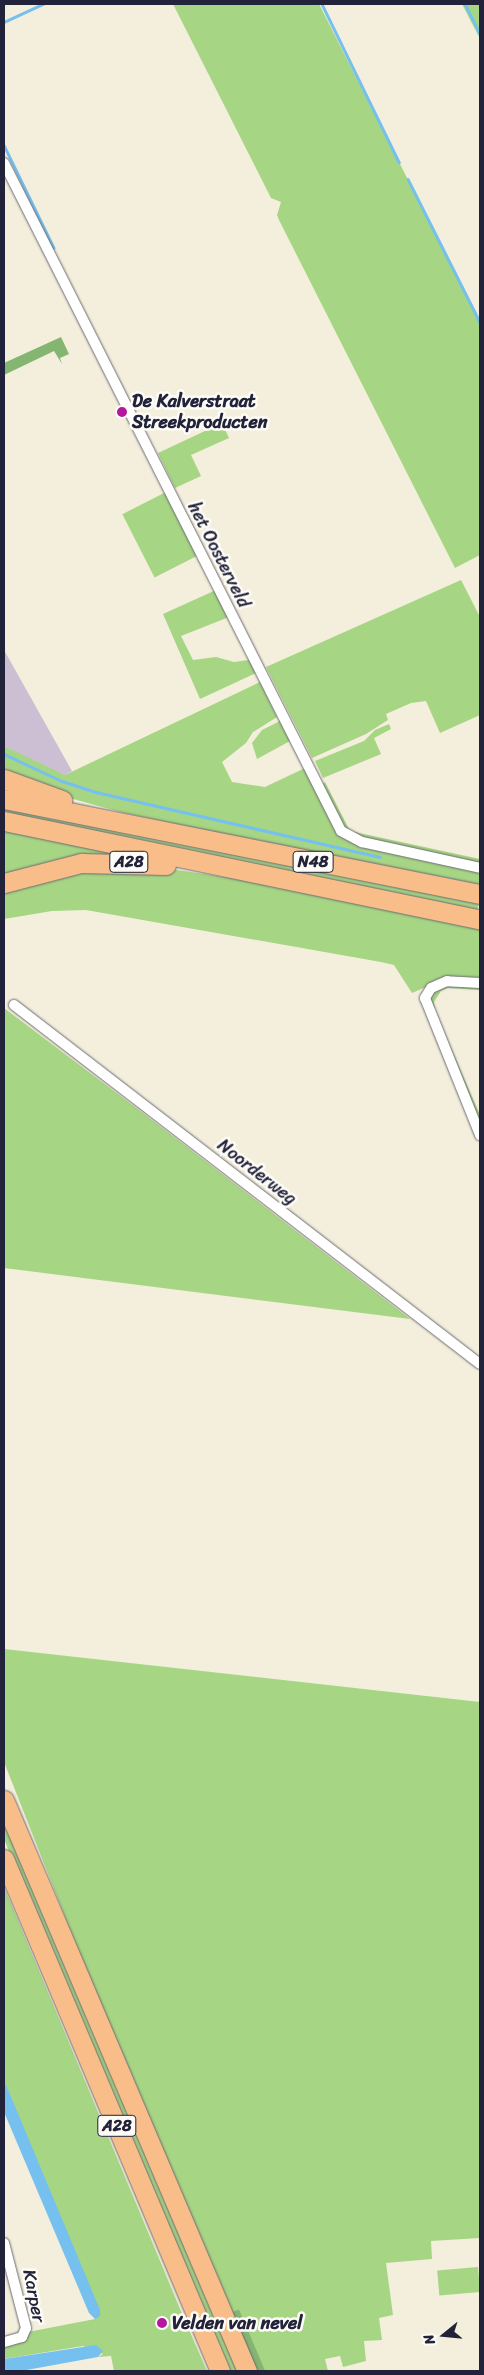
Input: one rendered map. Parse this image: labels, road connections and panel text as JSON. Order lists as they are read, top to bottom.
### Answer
{
  "streets": {
    "highway": ["A28", "N48"],
    "street": ["het Oosterveld", "Noorderweg", "Karper"]
  },
  "crossings": [
    ["A28", "N48"]
  ],
  "places": ["De Kalverstraat Streekproducten", "Velden van nevel"],
  "north": "left"
}
